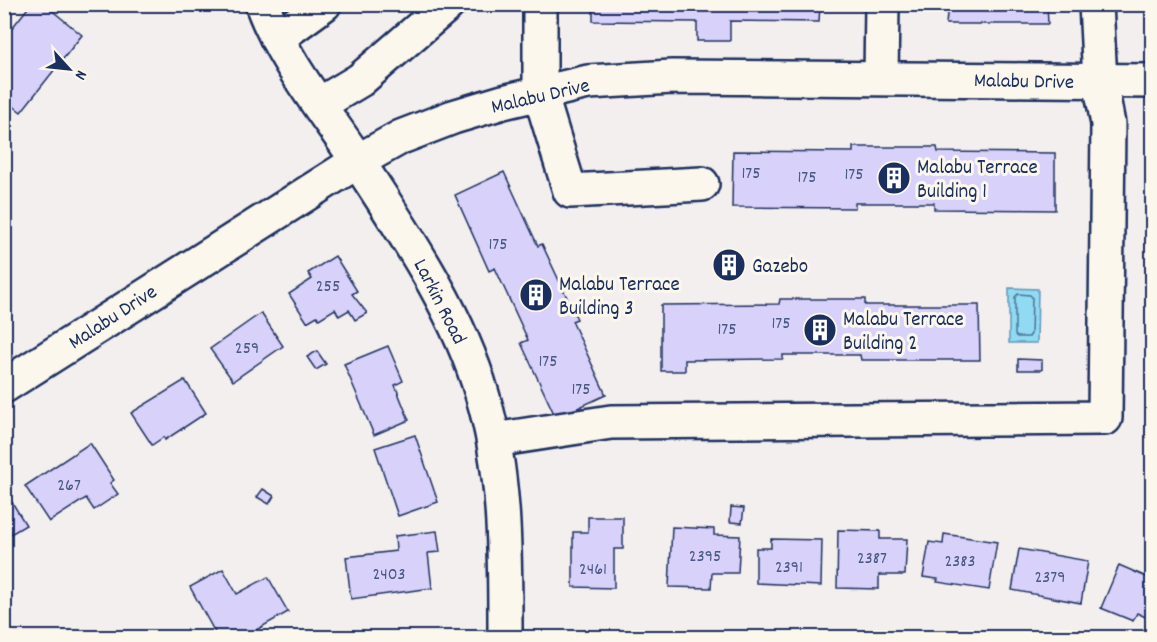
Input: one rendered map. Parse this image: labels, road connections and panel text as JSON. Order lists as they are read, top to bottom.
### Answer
{
  "streets": {
    "street": ["Malabu Drive", "Larkin Road"]
  },
  "crossings": [
    ["Malabu Drive", "Larkin Road"]
  ],
  "places": {
    "building": [
      "Malabu Terrace Building 1",
      "Gazebo",
      "Malabu Terrace Building 3",
      "Malabu Terrace Building 2"
    ]
  },
  "house_numbers": [
    "175",
    "175",
    "175",
    "175",
    "255",
    "175",
    "175",
    "259",
    "175",
    "175",
    "267",
    "2395",
    "2387",
    "2383",
    "2391",
    "2461",
    "2403",
    "2379"
  ],
  "north": "bottom right"
}
